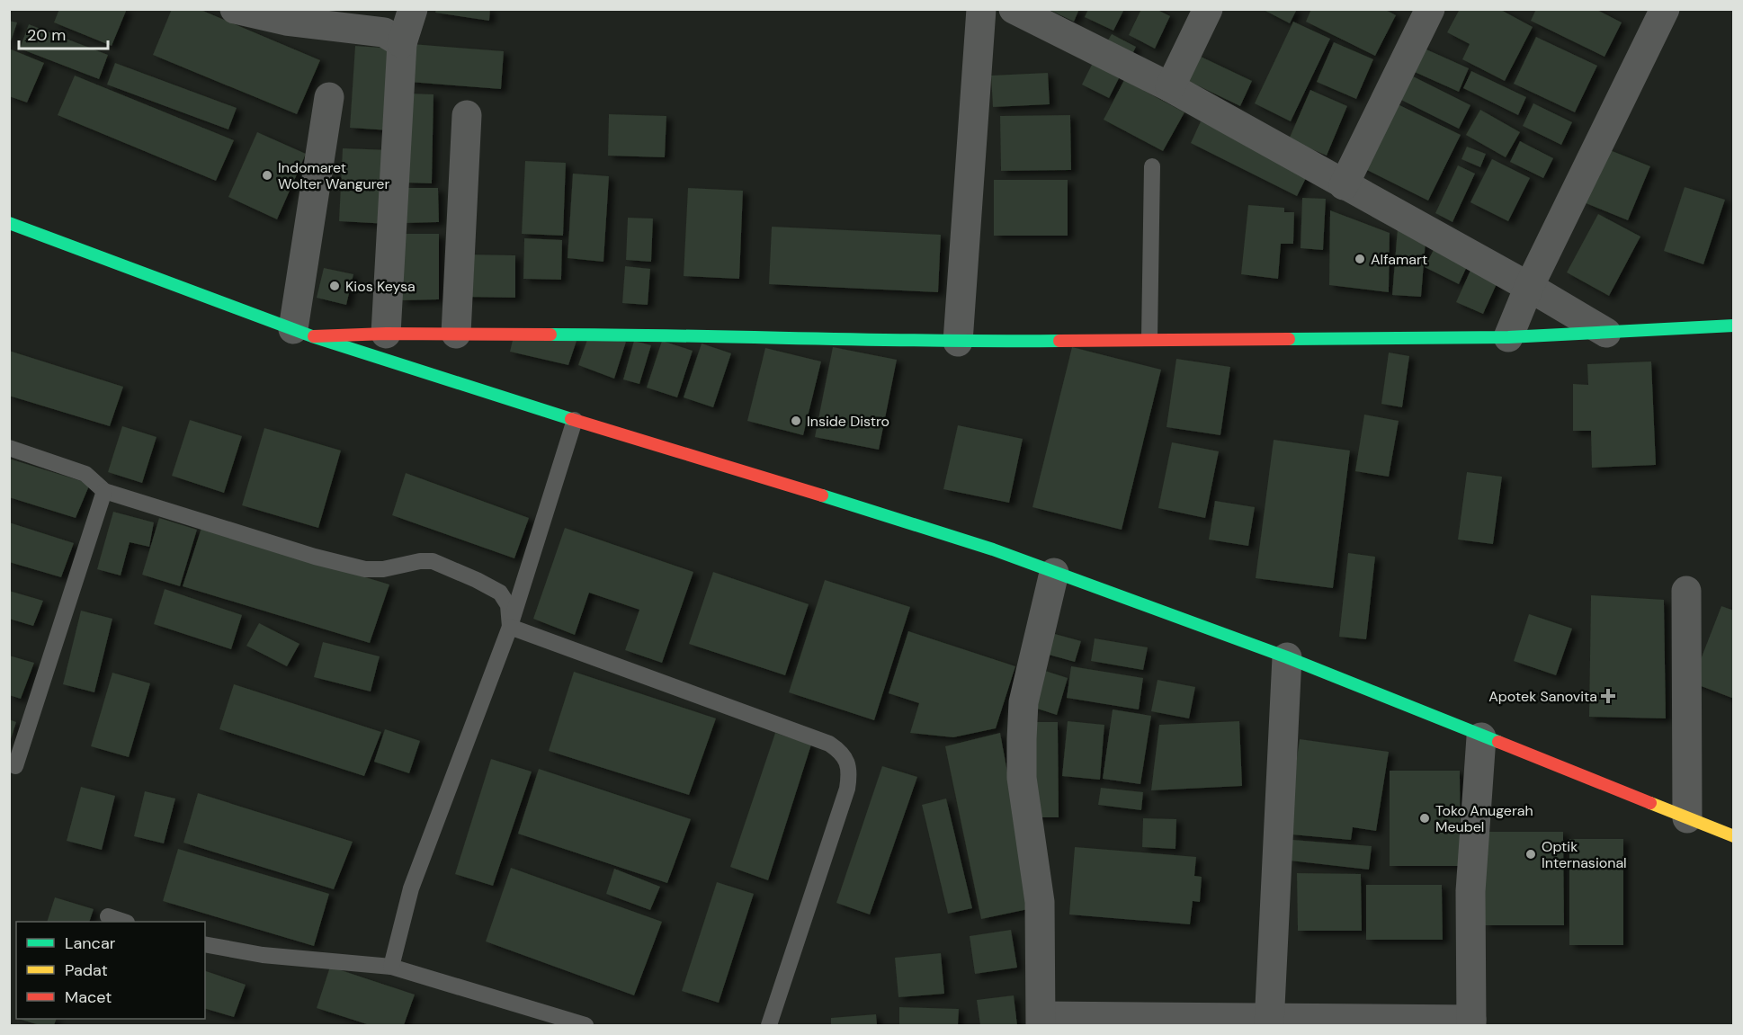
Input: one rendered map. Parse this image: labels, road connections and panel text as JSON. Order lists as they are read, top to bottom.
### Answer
{
  "places": {
    "other": [
      "Indomaret Wolter Wangurer",
      "Alfamart",
      "Kios Keysa",
      "Inside Distro",
      "Toko Anugerah Meubel",
      "Optik Internasional"
    ],
    "health": ["Apotek Sanovita"]
  },
  "legend": ["Lancar", "Padat", "Macet"],
  "scale_bar": "20 m"
}
